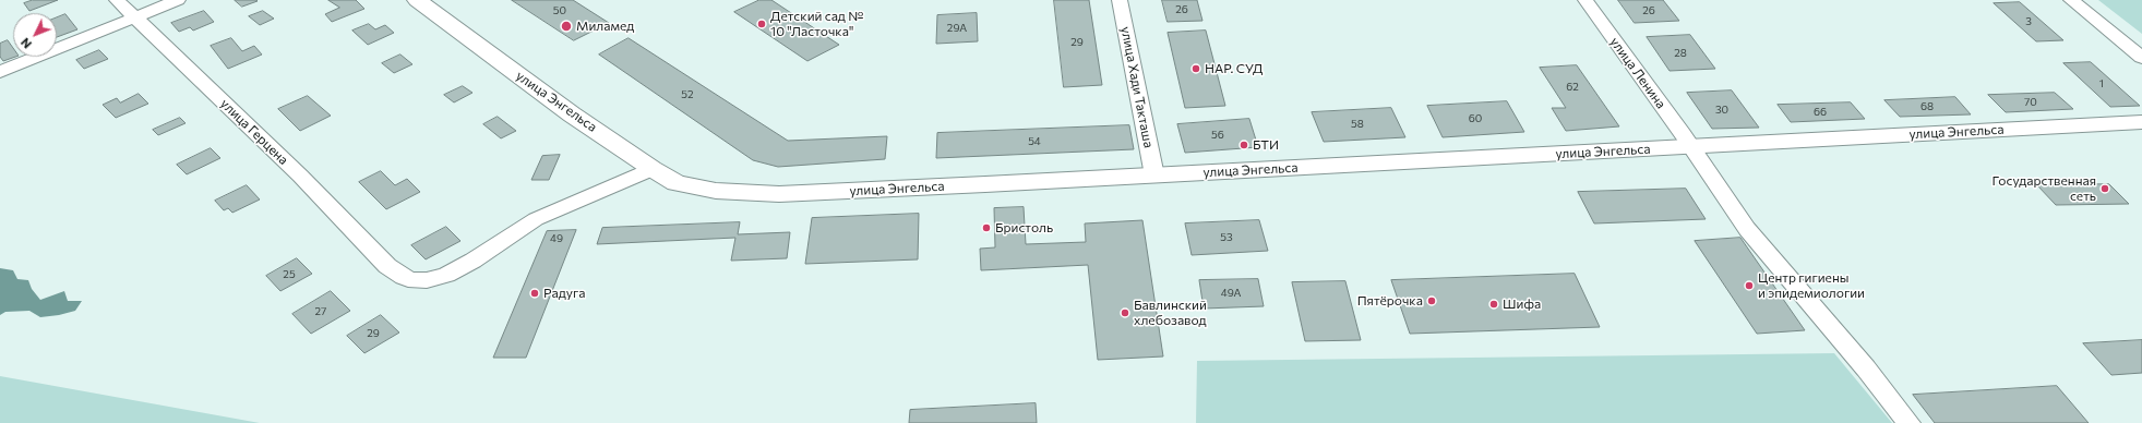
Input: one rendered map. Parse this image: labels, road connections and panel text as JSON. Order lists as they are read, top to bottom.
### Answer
{
  "streets": {
    "street": [
      "улица Ленина",
      "улица Хади Такташа",
      "улица Энгельса",
      "улица Герцена"
    ]
  },
  "crossings": [
    ["улица Ленина", "улица Энгельса"],
    ["улица Хади Такташа", "улица Энгельса"],
    ["улица Энгельса", "улица Герцена"]
  ],
  "places": [
    "Детский сад № 10 \"Ласточка\"",
    "Миламед",
    "НАР. СУД",
    "БТИ",
    "Государственная сеть",
    "Бристоль",
    "Центр гигиены и эпидемиологии",
    "Радуга",
    "Пятёрочка",
    "Шифа",
    "Бавлинский хлебозавод"
  ],
  "house_numbers": [
    "26",
    "50",
    "26",
    "3",
    "29А",
    "29",
    "28",
    "1",
    "62",
    "52",
    "70",
    "68",
    "30",
    "66",
    "60",
    "58",
    "56",
    "54",
    "53",
    "49",
    "25",
    "49А",
    "27",
    "29"
  ],
  "north": "bottom left"
}
